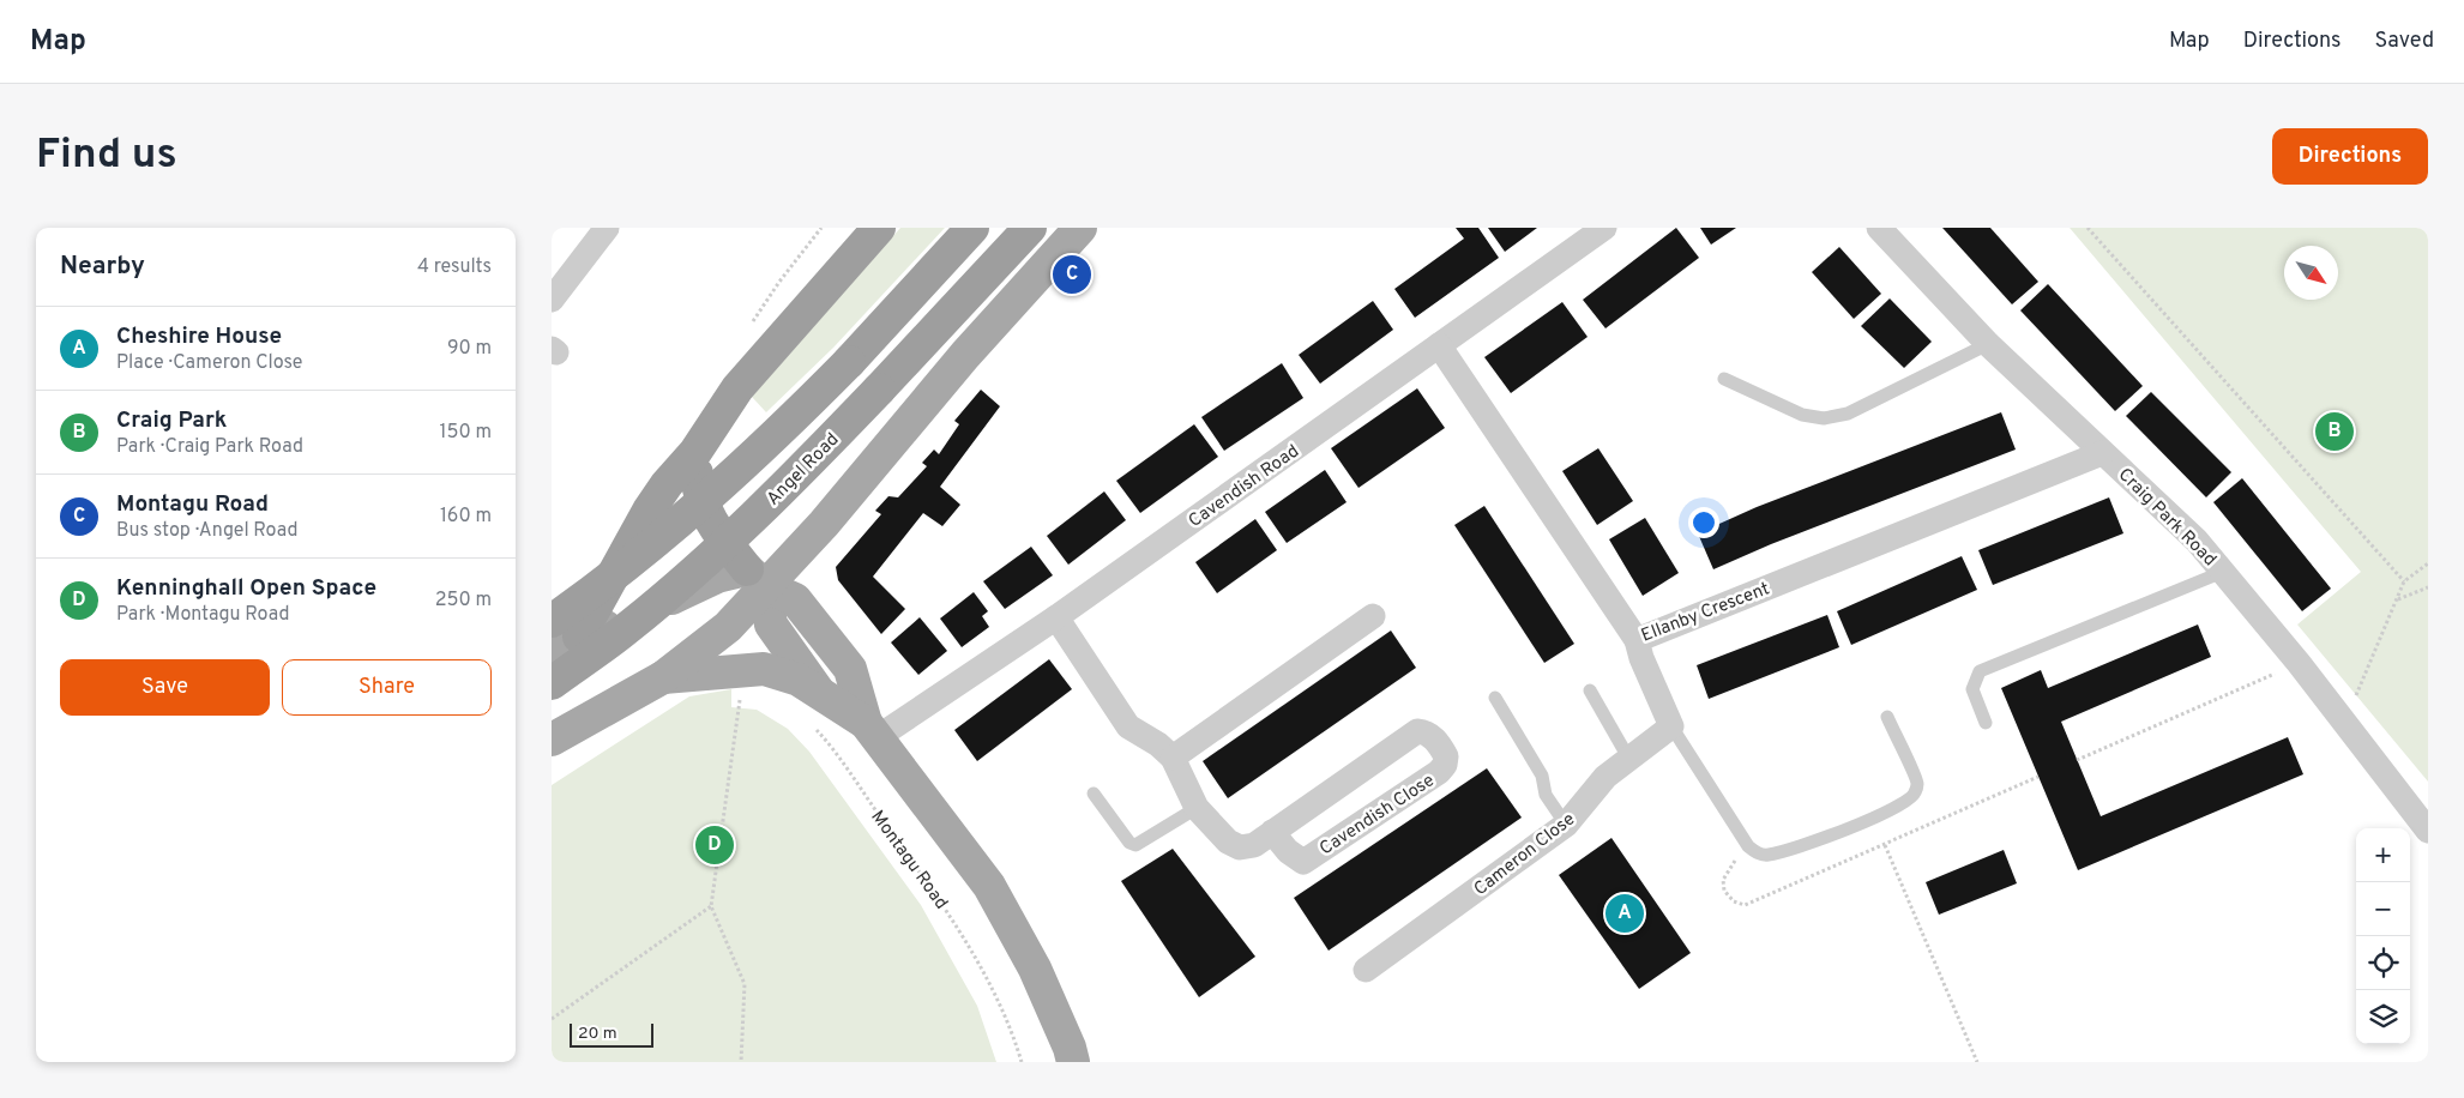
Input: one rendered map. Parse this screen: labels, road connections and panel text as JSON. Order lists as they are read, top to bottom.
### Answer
{
  "streets": {
    "highway": ["Angel Road"],
    "street": [
      "Cavendish Road",
      "Craig Park Road",
      "Ellanby Crescent",
      "Cavendish Close",
      "Cameron Close"
    ],
    "path": ["Montagu Road"]
  },
  "crossings": [
    ["Cavendish Road", "Ellanby Crescent"],
    ["Cavendish Road", "Cavendish Close"],
    ["Craig Park Road", "Ellanby Crescent"]
  ],
  "scale_bar": "20 m",
  "north": "bottom right",
  "page": {
    "header": "Map",
    "nav": ["Map", "Directions", "Saved"],
    "buttons": [
      "Directions",
      ["Save", "Share"]
    ],
    "title": "Find us",
    "heading": ["Nearby", "4 results"],
    "pins": [
      "C",
      "B",
      "D",
      "A"
    ],
    "list": [
      {
        "mark": "A",
        "name": "Cheshire House",
        "note": "Place · Cameron Close",
        "value": "90 m"
      },
      {
        "mark": "B",
        "name": "Craig Park",
        "note": "Park · Craig Park Road",
        "value": "150 m"
      },
      {
        "mark": "C",
        "name": "Montagu Road",
        "note": "Bus stop · Angel Road",
        "value": "160 m"
      },
      {
        "mark": "D",
        "name": "Kenninghall Open Space",
        "note": "Park · Montagu Road",
        "value": "250 m"
      }
    ],
    "map_buttons": ["+", "−"],
    "scale": "20 m"
  }
}
